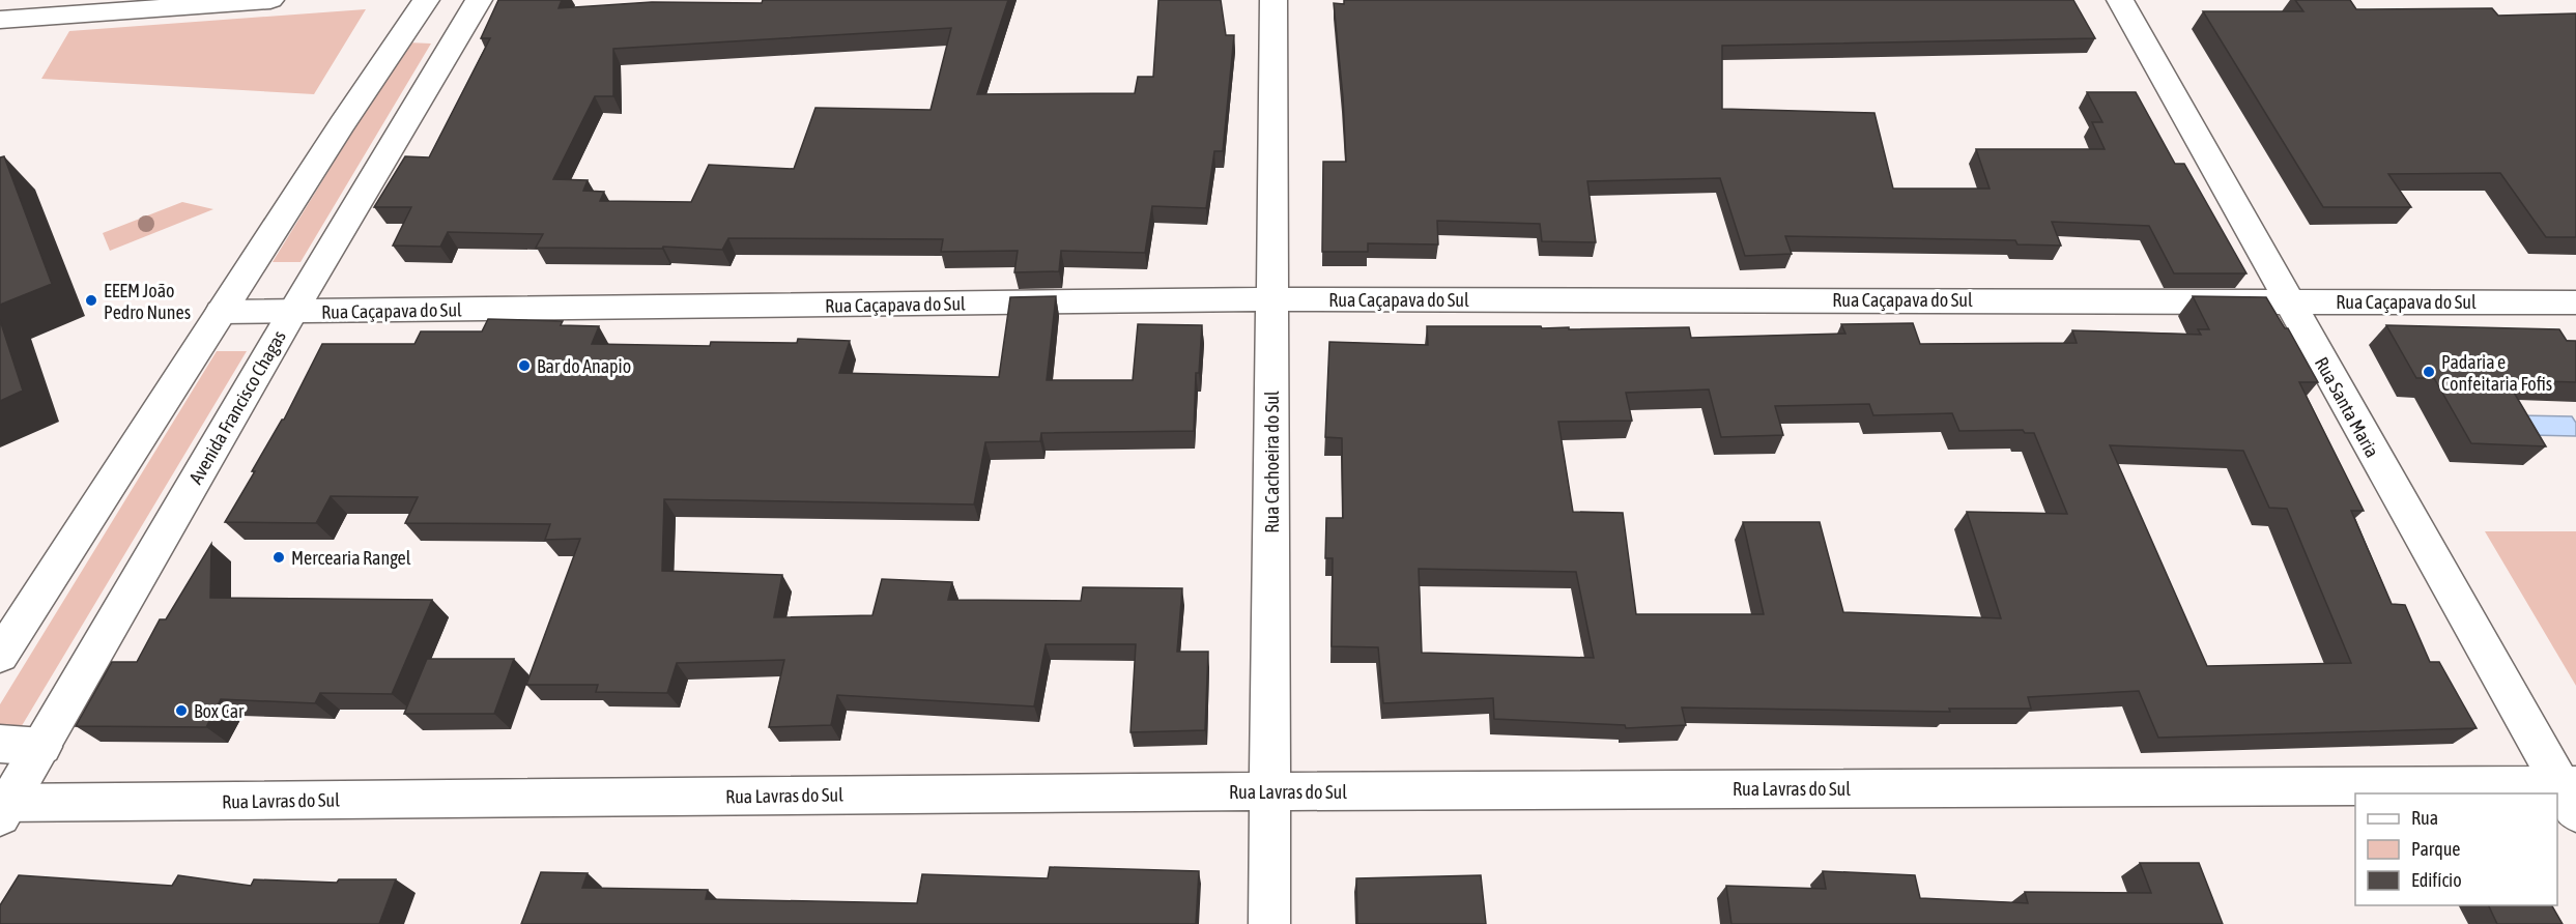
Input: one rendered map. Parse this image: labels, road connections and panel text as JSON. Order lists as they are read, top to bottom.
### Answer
{
  "streets": {
    "street": [
      "Rua Caçapava do Sul",
      "Avenida Francisco Chagas",
      "Rua Santa Maria",
      "Rua Cachoeira do Sul",
      "Rua Lavras do Sul"
    ]
  },
  "crossings": [
    ["Rua Caçapava do Sul", "Avenida Francisco Chagas"],
    ["Rua Caçapava do Sul", "Rua Santa Maria"],
    ["Rua Caçapava do Sul", "Rua Cachoeira do Sul"],
    ["Avenida Francisco Chagas", "Rua Lavras do Sul"],
    ["Rua Santa Maria", "Rua Lavras do Sul"],
    ["Rua Cachoeira do Sul", "Rua Lavras do Sul"]
  ],
  "places": [
    "EEEM João Pedro Nunes",
    "Bar do Anapio",
    "Padaria e Confeitaria Fofis",
    "Mercearia Rangel",
    "Box Car"
  ],
  "legend": ["Rua", "Parque", "Edifício"]
}
